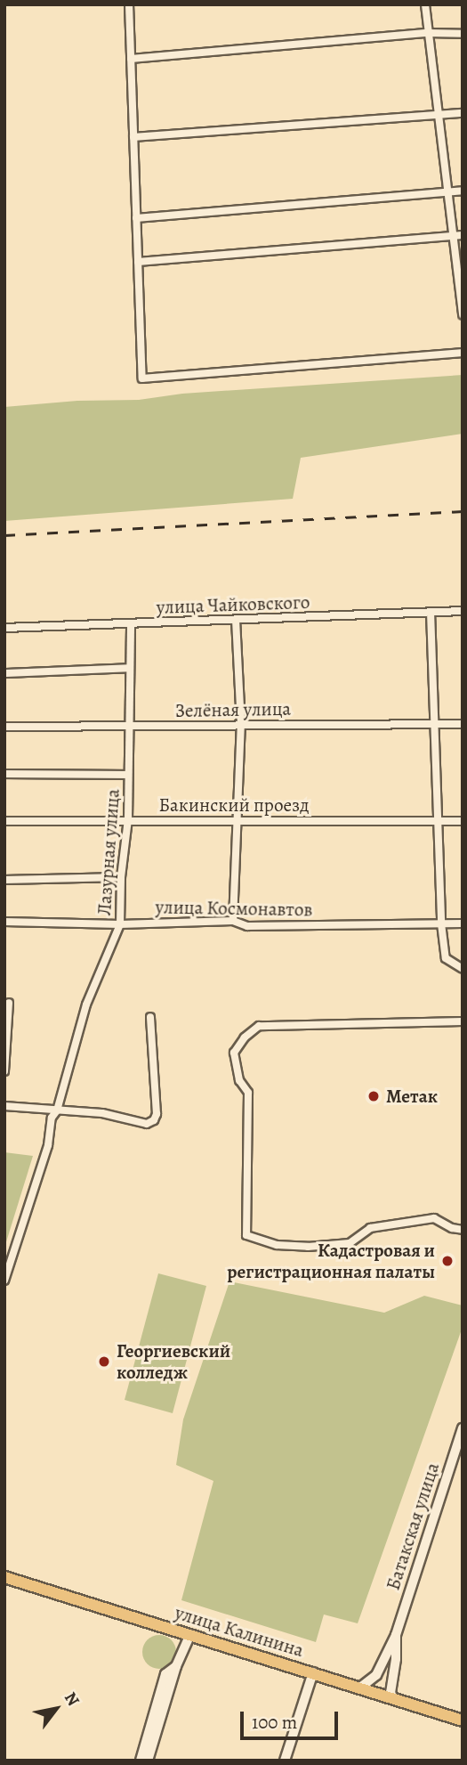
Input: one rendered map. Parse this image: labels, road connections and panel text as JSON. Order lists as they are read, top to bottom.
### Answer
{
  "streets": {
    "main road": ["Батакская улица", "улица Калинина"],
    "street": [
      "улица Чайковского",
      "Зелёная улица",
      "Бакинский проезд",
      "Лазурная улица",
      "улица Космонавтов"
    ]
  },
  "crossings": [
    ["улица Чайковского", "Лазурная улица"],
    ["Зелёная улица", "Лазурная улица"],
    ["Бакинский проезд", "Лазурная улица"],
    ["Лазурная улица", "улица Космонавтов"],
    ["Батакская улица", "улица Калинина"]
  ],
  "places": ["Метак", "Кадастровая и регистрационная палаты", "Георгиевский колледж"],
  "scale_bar": "100 m",
  "north": "top right"
}
